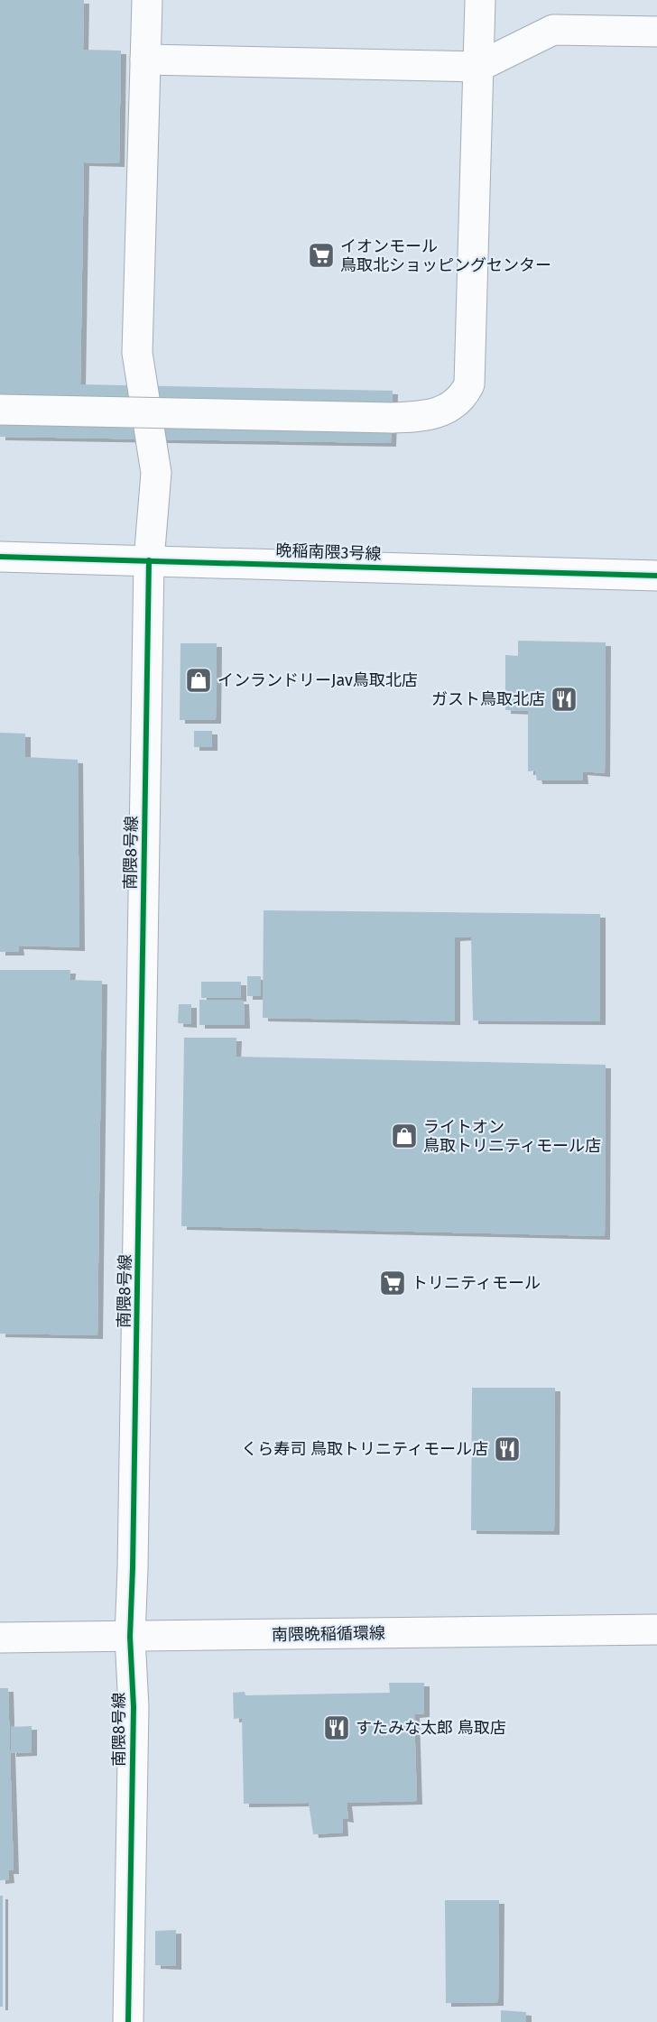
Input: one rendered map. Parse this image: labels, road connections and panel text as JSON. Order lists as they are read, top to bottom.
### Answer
{
  "streets": {
    "street": ["晩稲南隈3号線", "南隈8号線", "南隈晩稲循環線"]
  },
  "crossings": [
    ["晩稲南隈3号線", "南隈8号線"],
    ["南隈8号線", "南隈晩稲循環線"]
  ],
  "places": {
    "supermarket": ["イオンモール 鳥取北ショッピングセンター", "トリニティモール"],
    "shop": ["インランドリーJav鳥取北店", "ライトオン 鳥取トリニティモール店"],
    "restaurant": ["ガスト鳥取北店", "くら寿司 鳥取トリニティモール店", "すたみな太郎 鳥取店"]
  }
}
